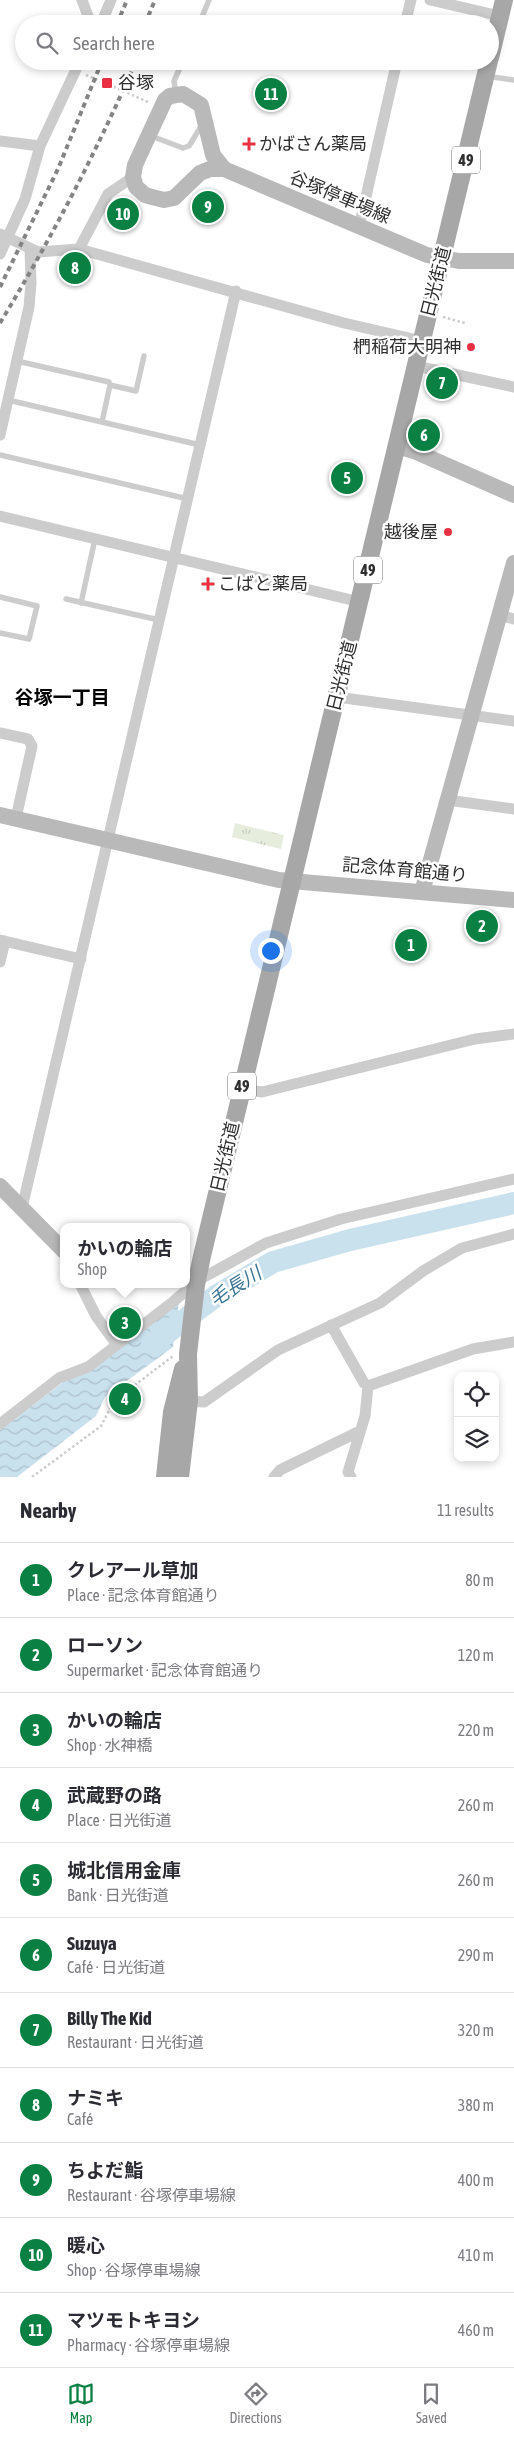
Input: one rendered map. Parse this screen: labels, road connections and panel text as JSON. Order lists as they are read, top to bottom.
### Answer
{
  "streets": {
    "main road": ["49", "日光街道"],
    "street": ["谷塚停車場線", "記念体育館通り"]
  },
  "crossings": [
    ["49", "日光街道"],
    ["谷塚停車場線", "日光街道"],
    ["日光街道", "記念体育館通り"]
  ],
  "districts": ["谷塚一丁目"],
  "water": ["毛長川"],
  "places": {
    "transit": ["谷塚"],
    "health": ["かばさん薬局", "こばと薬局"],
    "other": ["椚稲荷大明神", "越後屋"]
  },
  "page": {
    "search": "Search here",
    "pins": [
      "11",
      "9",
      "10",
      "8",
      "7",
      "6",
      "5",
      "2",
      "1",
      "3",
      "4"
    ],
    "popup": ["かいの輪店", "Shop"],
    "heading": ["Nearby", "11 results"],
    "list": [
      {
        "mark": "1",
        "name": "クレアール草加",
        "note": "Place · 記念体育館通り",
        "value": "80 m"
      },
      {
        "mark": "2",
        "name": "ローソン",
        "note": "Supermarket · 記念体育館通り",
        "value": "120 m"
      },
      {
        "mark": "3",
        "name": "かいの輪店",
        "note": "Shop · 水神橋",
        "value": "220 m"
      },
      {
        "mark": "4",
        "name": "武蔵野の路",
        "note": "Place · 日光街道",
        "value": "260 m"
      },
      {
        "mark": "5",
        "name": "城北信用金庫",
        "note": "Bank · 日光街道",
        "value": "260 m"
      },
      {
        "mark": "6",
        "name": "Suzuya",
        "note": "Café · 日光街道",
        "value": "290 m"
      },
      {
        "mark": "7",
        "name": "Billy The Kid",
        "note": "Restaurant · 日光街道",
        "value": "320 m"
      },
      {
        "mark": "8",
        "name": "ナミキ",
        "note": "Café",
        "value": "380 m"
      },
      {
        "mark": "9",
        "name": "ちよだ鮨",
        "note": "Restaurant · 谷塚停車場線",
        "value": "400 m"
      },
      {
        "mark": "10",
        "name": "暖心",
        "note": "Shop · 谷塚停車場線",
        "value": "410 m"
      },
      {
        "mark": "11",
        "name": "マツモトキヨシ",
        "note": "Pharmacy · 谷塚停車場線",
        "value": "460 m"
      }
    ],
    "nav": ["Map", "Directions", "Saved"]
  }
}
